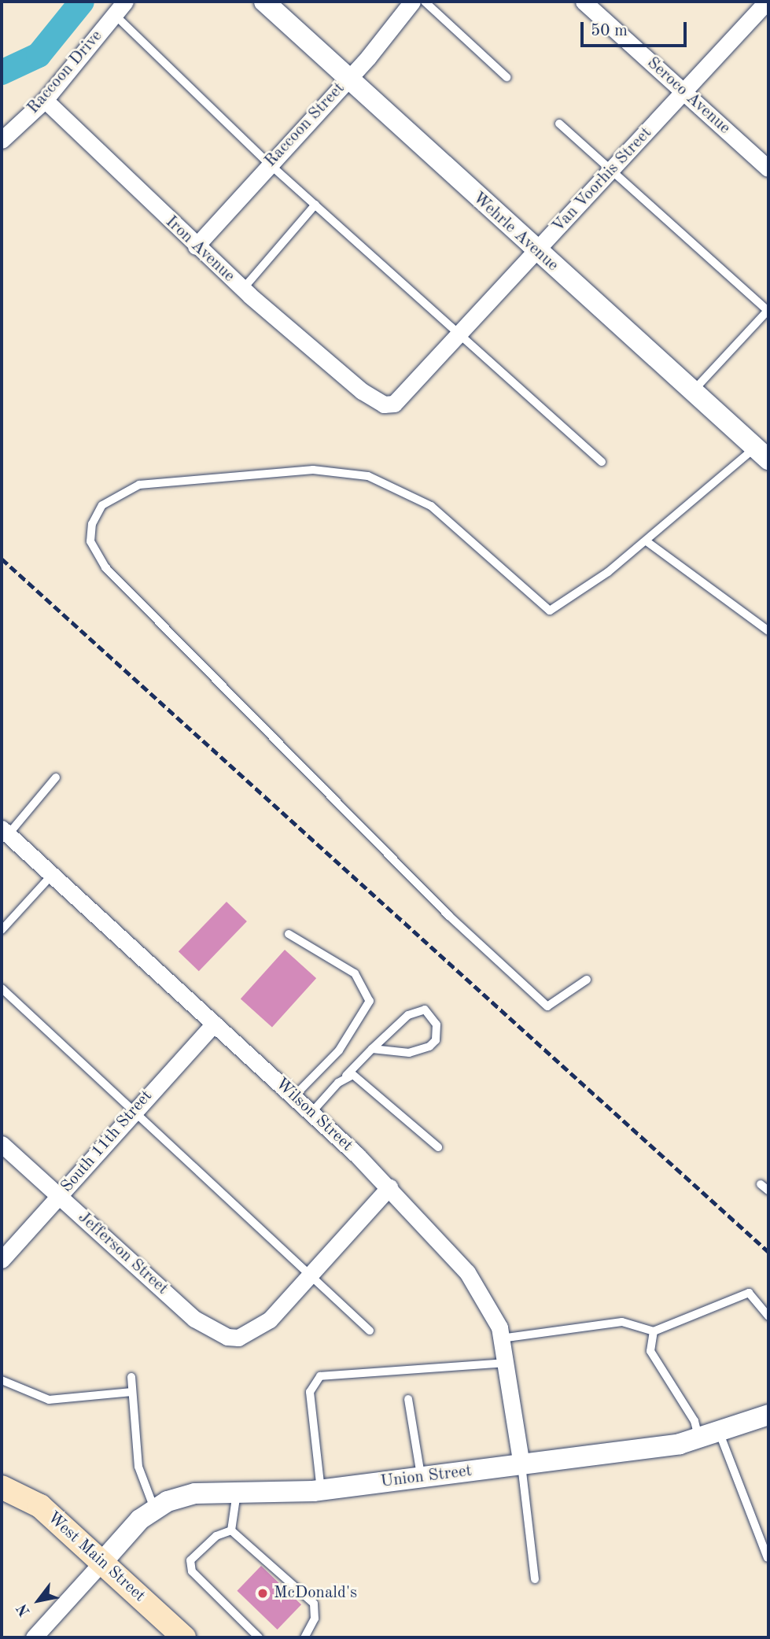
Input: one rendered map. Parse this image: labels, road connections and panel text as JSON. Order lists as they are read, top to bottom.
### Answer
{
  "streets": {
    "main road": ["West Main Street"],
    "street": [
      "Raccoon Drive",
      "Seroco Avenue",
      "Raccoon Street",
      "Van Voorhis Street",
      "Wehrle Avenue",
      "Iron Avenue",
      "Wilson Street",
      "South 11th Street",
      "Jefferson Street",
      "Union Street"
    ]
  },
  "crossings": [
    ["Raccoon Drive", "Iron Avenue"],
    ["Seroco Avenue", "Van Voorhis Street"],
    ["Raccoon Street", "Wehrle Avenue"],
    ["Raccoon Street", "Iron Avenue"],
    ["Van Voorhis Street", "Wehrle Avenue"],
    ["Van Voorhis Street", "Iron Avenue"],
    ["Wilson Street", "South 11th Street"],
    ["Wilson Street", "Jefferson Street"],
    ["Wilson Street", "Union Street"],
    ["South 11th Street", "Jefferson Street"],
    ["Union Street", "West Main Street"]
  ],
  "places": ["McDonald's"],
  "scale_bar": "50 m",
  "north": "bottom left"
}
